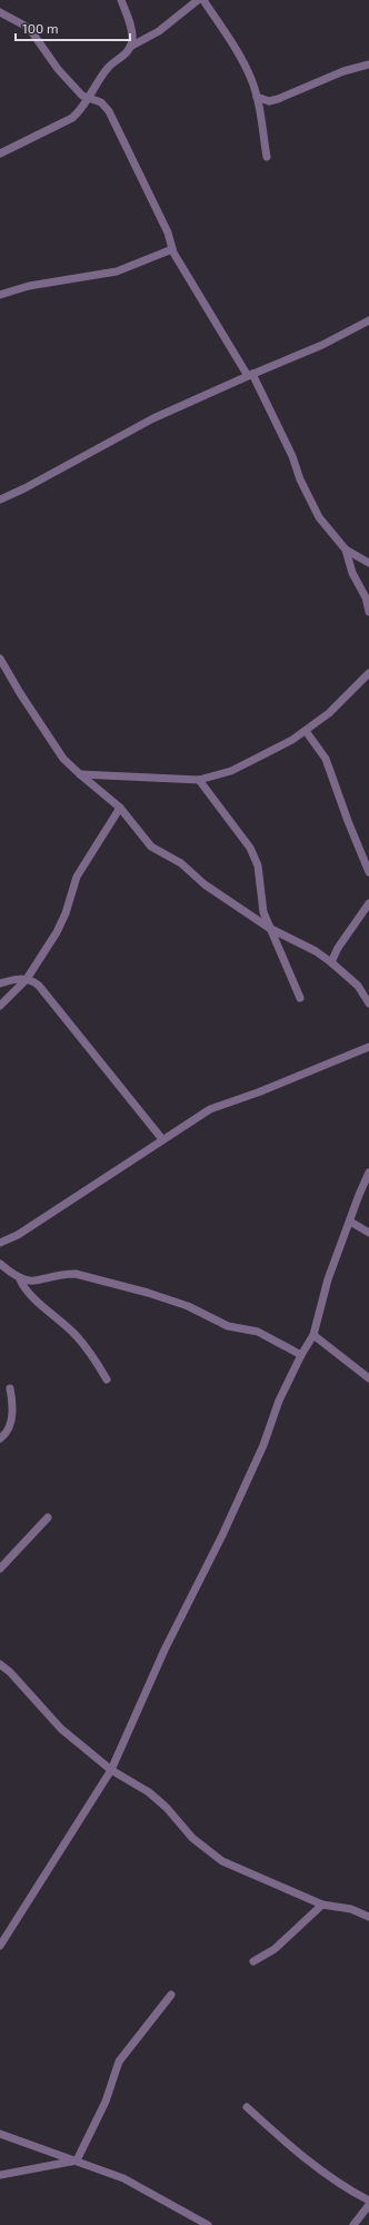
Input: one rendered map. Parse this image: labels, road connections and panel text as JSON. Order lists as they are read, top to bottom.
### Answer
{
  "scale_bar": "100 m"
}
